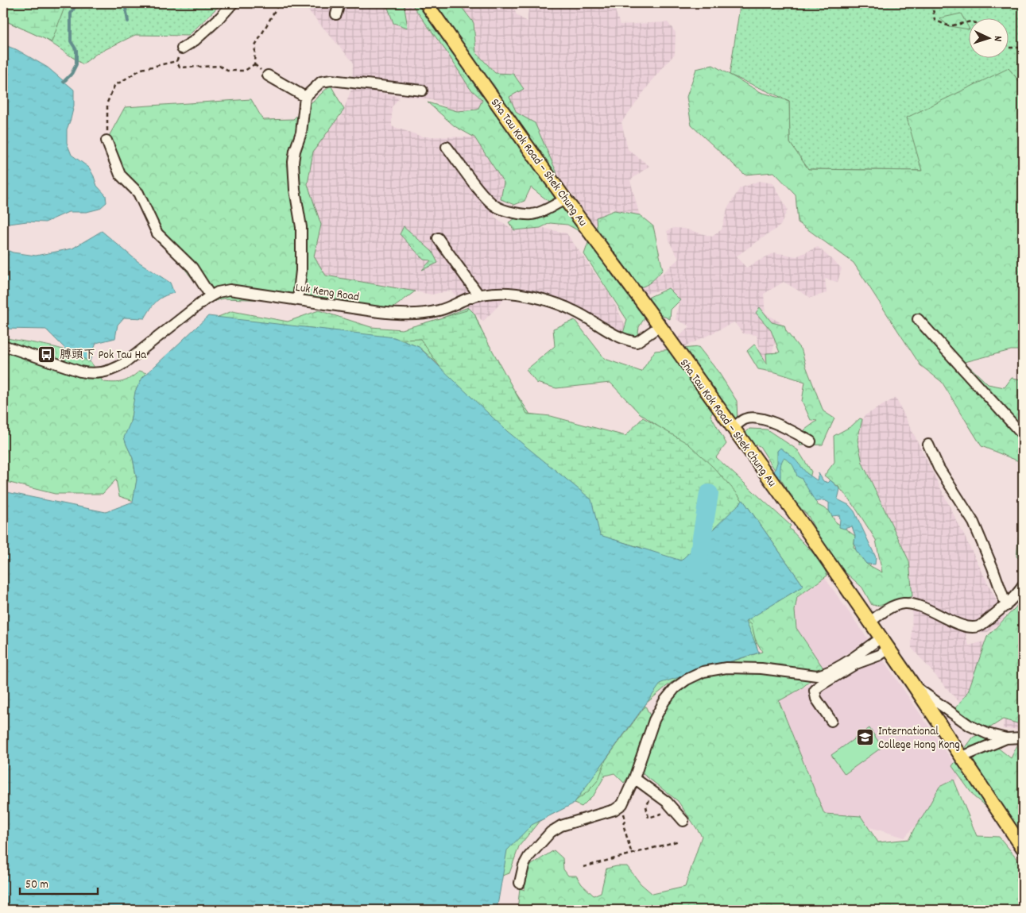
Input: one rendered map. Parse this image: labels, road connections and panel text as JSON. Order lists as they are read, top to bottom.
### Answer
{
  "streets": {
    "main road": ["Sha Tau Kok Road – Shek Chung Au"],
    "street": ["Luk Keng Road"]
  },
  "crossings": [
    ["Sha Tau Kok Road – Shek Chung Au", "Luk Keng Road"]
  ],
  "places": {
    "bus stop": ["膊頭下 Pok Tau Ha"],
    "school or university": ["International College Hong Kong"]
  },
  "scale_bar": "50 m",
  "north": "right"
}
